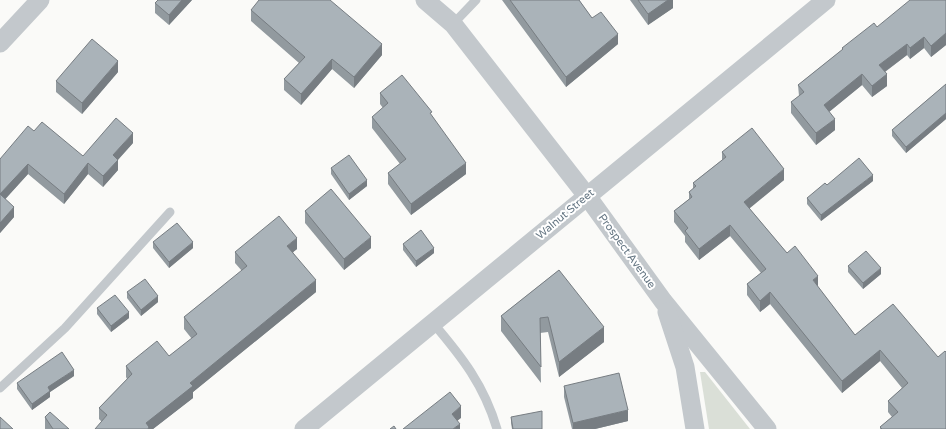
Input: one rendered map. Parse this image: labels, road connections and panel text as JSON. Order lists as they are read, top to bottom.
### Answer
{
  "streets": {
    "street": ["Walnut Street", "Prospect Avenue"]
  },
  "crossings": [
    ["Walnut Street", "Prospect Avenue"]
  ]
}
